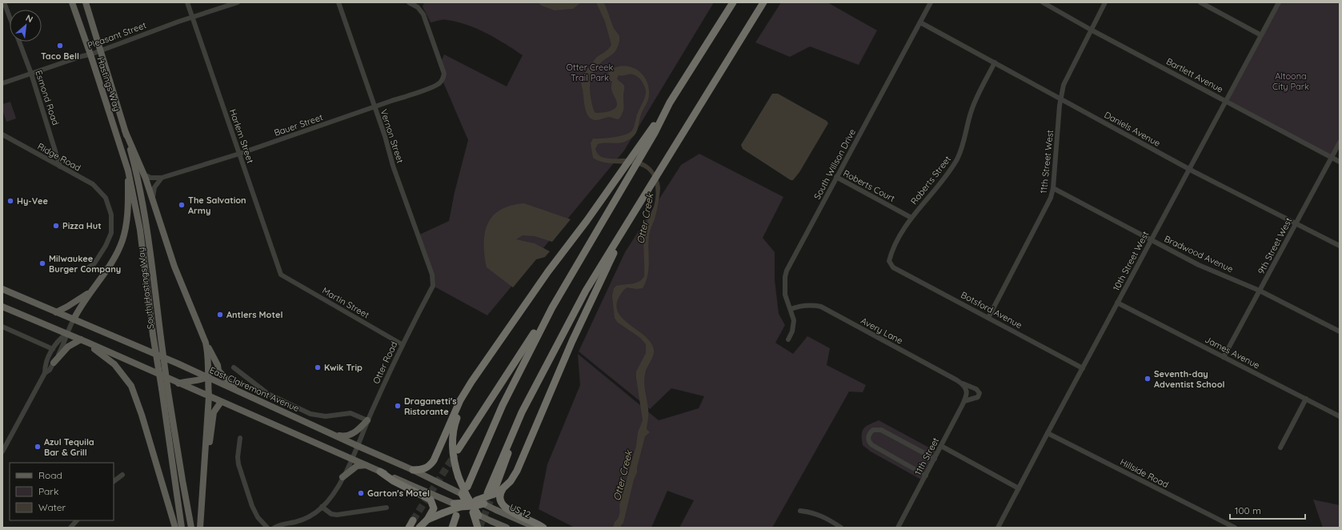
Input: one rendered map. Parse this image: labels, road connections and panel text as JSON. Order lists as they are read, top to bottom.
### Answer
{
  "streets": {
    "main road": [
      "Hastings Way",
      "South Hastings Way",
      "East Clairemont Avenue",
      "US 12"
    ],
    "street": [
      "Pleasant Street",
      "Bartlett Avenue",
      "Esmond Road",
      "Bauer Street",
      "Daniels Avenue",
      "Harlem Street",
      "Vernon Street",
      "Ridge Road",
      "11th Street West",
      "South Willson Drive",
      "Roberts Street",
      "Roberts Court",
      "9th Street West",
      "Bradwood Avenue",
      "10th Street West",
      "Martin Street",
      "Botsford Avenue",
      "Avery Lane",
      "James Avenue",
      "Otter Road",
      "11th Street",
      "Hillside Road"
    ]
  },
  "crossings": [
    ["Pleasant Street", "Hastings Way"],
    ["Pleasant Street", "Esmond Road"],
    ["Pleasant Street", "Harlem Street"],
    ["Pleasant Street", "South Hastings Way"],
    ["Bartlett Avenue", "11th Street West"],
    ["Bartlett Avenue", "9th Street West"],
    ["Bartlett Avenue", "10th Street West"],
    ["Hastings Way", "South Hastings Way"],
    ["Esmond Road", "Ridge Road"],
    ["Bauer Street", "Harlem Street"],
    ["Bauer Street", "Vernon Street"],
    ["Daniels Avenue", "11th Street West"],
    ["Daniels Avenue", "South Willson Drive"],
    ["Daniels Avenue", "Roberts Street"],
    ["Daniels Avenue", "9th Street West"],
    ["Daniels Avenue", "10th Street West"],
    ["Harlem Street", "Martin Street"],
    ["Vernon Street", "Otter Road"],
    ["11th Street West", "Bradwood Avenue"],
    ["11th Street West", "Botsford Avenue"],
    ["South Willson Drive", "Roberts Court"],
    ["South Willson Drive", "Avery Lane"],
    ["Roberts Street", "Roberts Court"],
    ["Roberts Street", "Botsford Avenue"],
    ["9th Street West", "Bradwood Avenue"],
    ["9th Street West", "James Avenue"],
    ["Bradwood Avenue", "10th Street West"],
    ["10th Street West", "Botsford Avenue"],
    ["10th Street West", "James Avenue"],
    ["10th Street West", "Hillside Road"],
    ["Martin Street", "Otter Road"],
    ["Avery Lane", "11th Street"],
    ["Otter Road", "East Clairemont Avenue"]
  ],
  "water": ["Otter Creek"],
  "parks": ["Otter Creek Trail Park", "Altoona City Park"],
  "places": [
    "Taco Bell",
    "Hy-Vee",
    "The Salvation Army",
    "Pizza Hut",
    "Milwaukee Burger Company",
    "Antlers Motel",
    "Kwik Trip",
    "Seventh-day Adventist School",
    "Draganetti's Ristorante",
    "Azul Tequila Bar & Grill",
    "Garton's Motel"
  ],
  "legend": ["Road", "Park", "Water"],
  "scale_bar": "100 m",
  "north": "top right"
}
